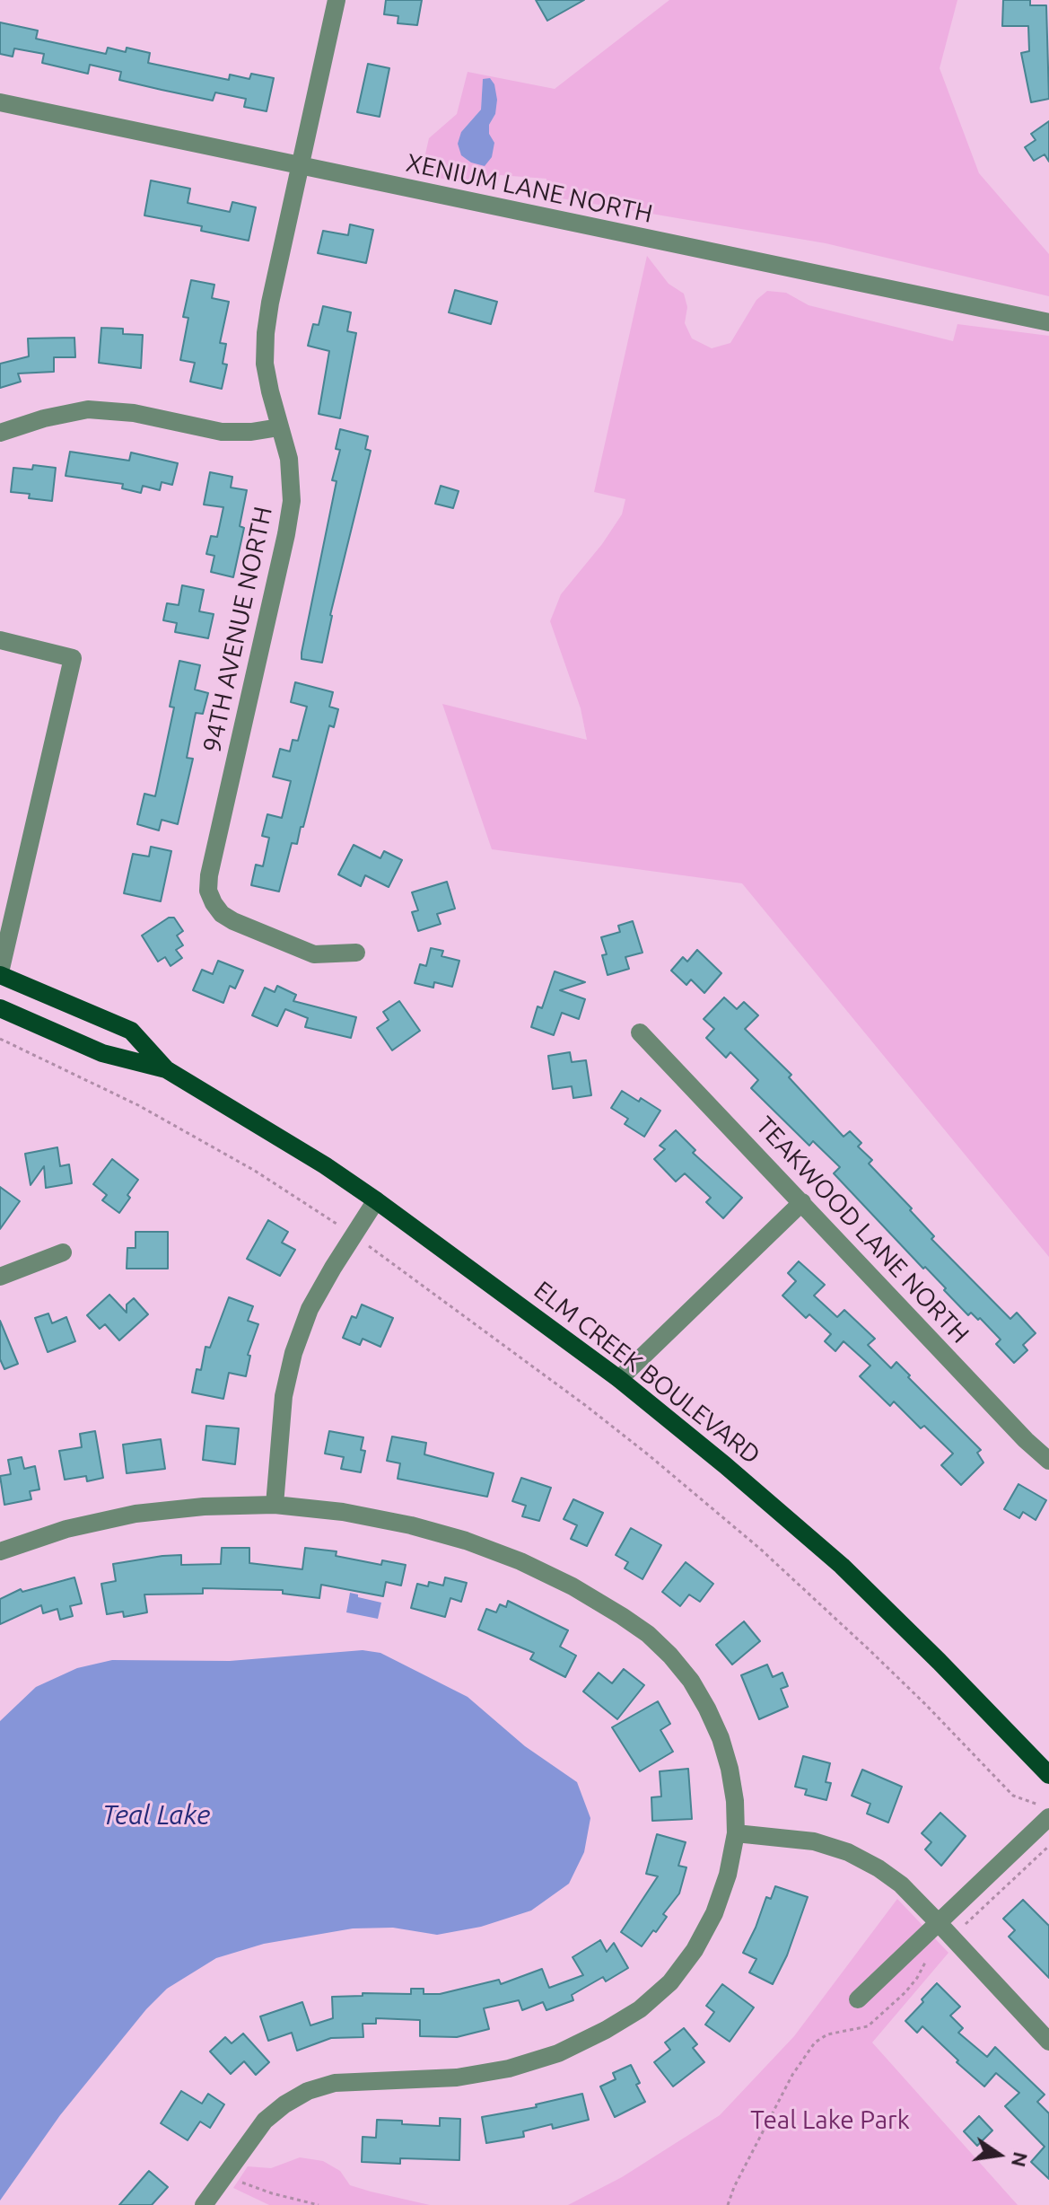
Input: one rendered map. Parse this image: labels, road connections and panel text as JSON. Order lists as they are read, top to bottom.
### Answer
{
  "streets": {
    "main road": ["ELM CREEK BOULEVARD"],
    "street": ["XENIUM LANE NORTH", "94TH AVENUE NORTH", "TEAKWOOD LANE NORTH"]
  },
  "crossings": [
    ["XENIUM LANE NORTH", "94TH AVENUE NORTH"]
  ],
  "water": ["Teal Lake"],
  "parks": ["Teal Lake Park"],
  "north": "right"
}
